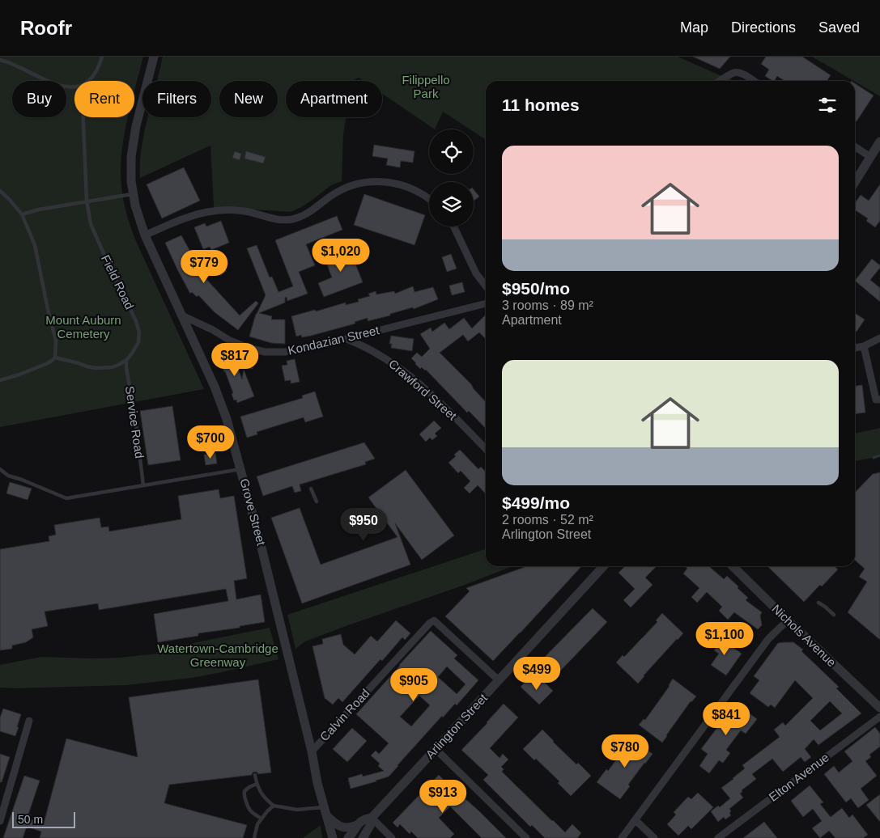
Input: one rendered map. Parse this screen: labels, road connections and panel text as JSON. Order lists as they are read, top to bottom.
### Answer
{
  "streets": {
    "street": [
      "Kondazian Street",
      "Crawford Street",
      "Grove Street",
      "Nichols Avenue",
      "Calvin Road",
      "Arlington Street",
      "Elton Avenue"
    ],
    "lane": ["Field Road", "Service Road"]
  },
  "crossings": [
    ["Field Road", "Service Road"],
    ["Kondazian Street", "Crawford Street"],
    ["Kondazian Street", "Grove Street"],
    ["Grove Street", "Calvin Road"],
    ["Calvin Road", "Arlington Street"]
  ],
  "parks": ["Filippello Park", "Mount Auburn Cemetery", "Watertown-Cambridge Greenway"],
  "scale_bar": "50 m",
  "page": {
    "header": "Roofr",
    "nav": ["Map", "Directions", "Saved"],
    "chip": [
      "Buy",
      "Rent",
      "Filters",
      "New",
      "Apartment"
    ],
    "heading": "11 homes",
    "list": [
      {
        "name": "$950/mo",
        "note": "3 rooms · 89 m² · Apartment"
      },
      {
        "name": "$499/mo",
        "note": "2 rooms · 52 m² · Arlington Street"
      }
    ],
    "price": [
      "$1,020",
      "$779",
      "$817",
      "$700",
      "$950",
      "$1,100",
      "$499",
      "$905",
      "$841",
      "$780",
      "$913"
    ],
    "scale": "50 m"
  }
}
